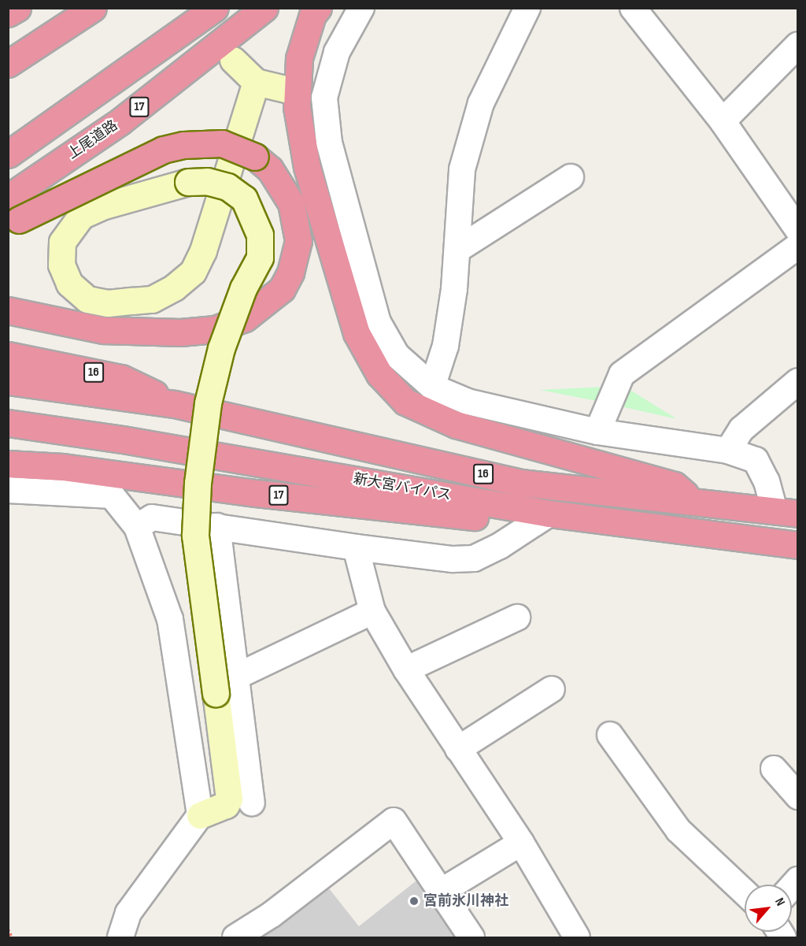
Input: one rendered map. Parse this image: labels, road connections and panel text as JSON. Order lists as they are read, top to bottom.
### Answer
{
  "streets": {
    "highway": [
      "17",
      "上尾道路",
      "16",
      "新大宮バイパス"
    ]
  },
  "crossings": [
    ["17", "新大宮バイパス"]
  ],
  "places": ["宮前氷川神社"],
  "north": "top right"
}
